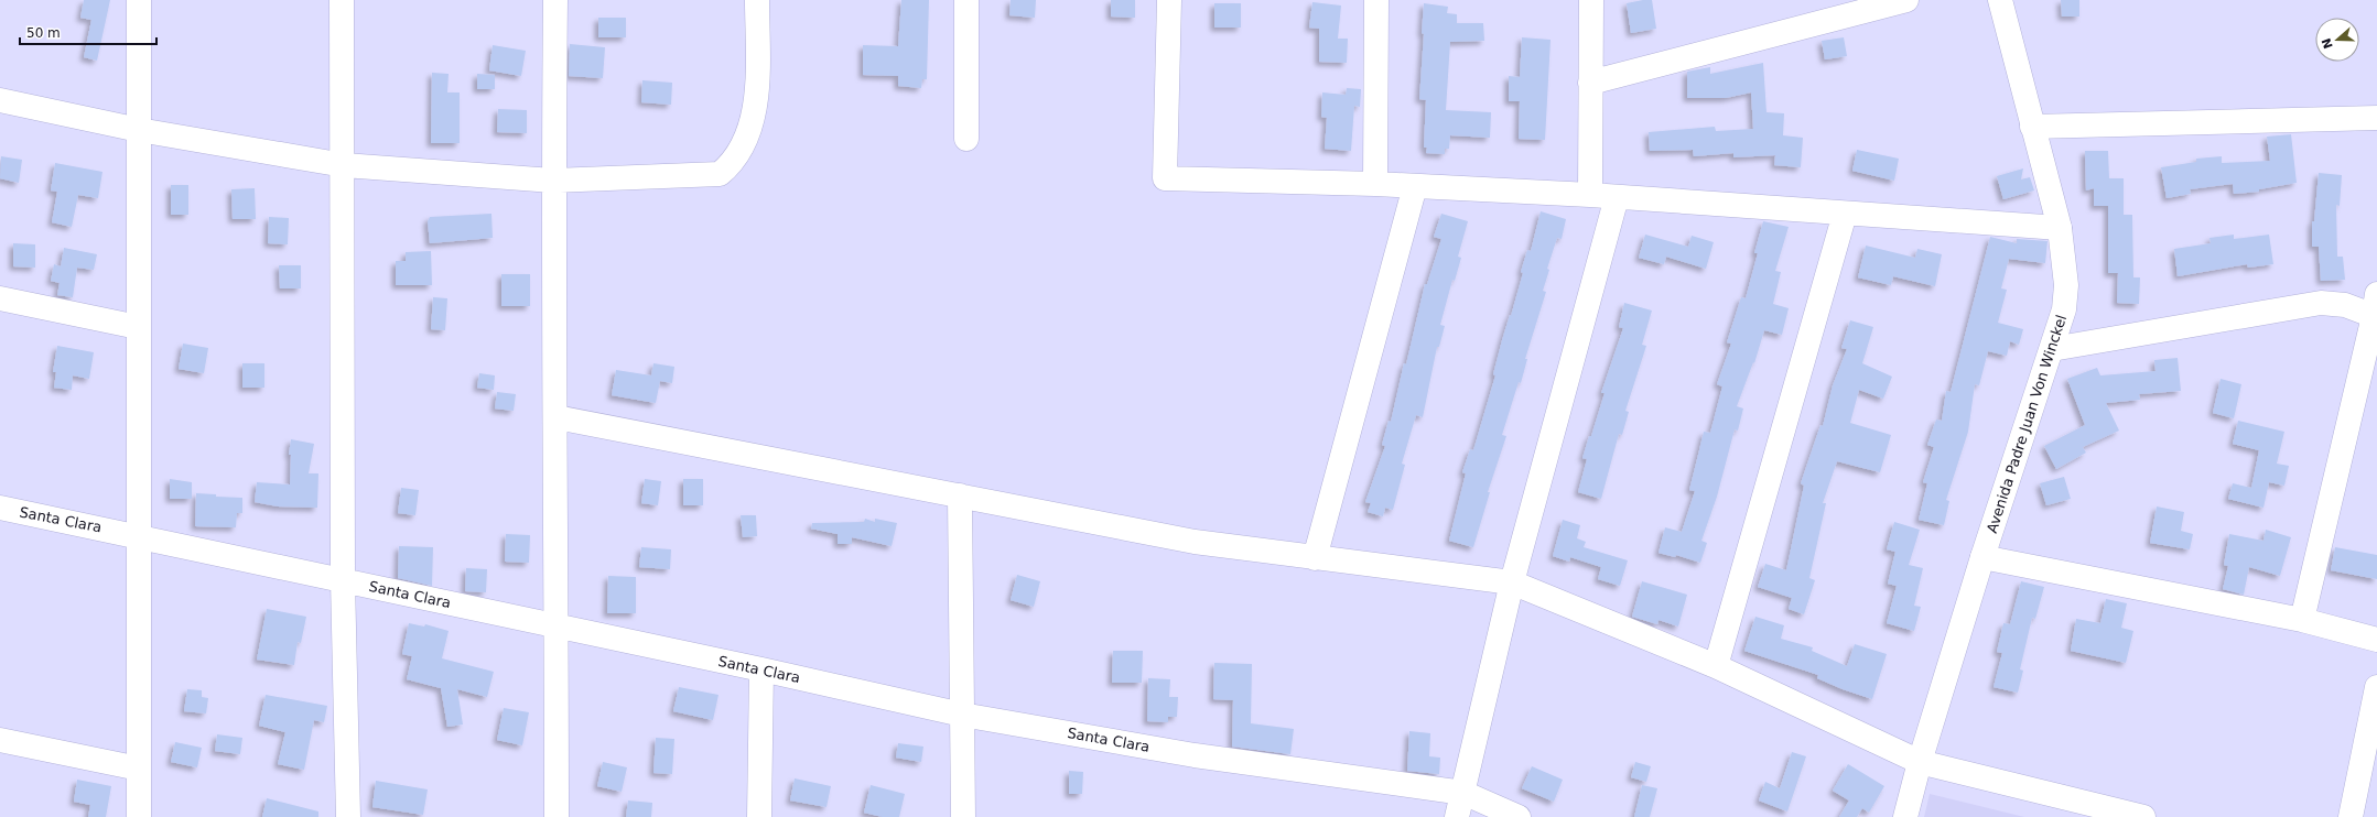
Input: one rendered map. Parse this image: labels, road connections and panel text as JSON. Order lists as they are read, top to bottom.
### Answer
{
  "streets": {
    "street": ["Avenida Padre Juan Von Winckel", "Santa Clara"]
  },
  "scale_bar": "50 m",
  "north": "left"
}
